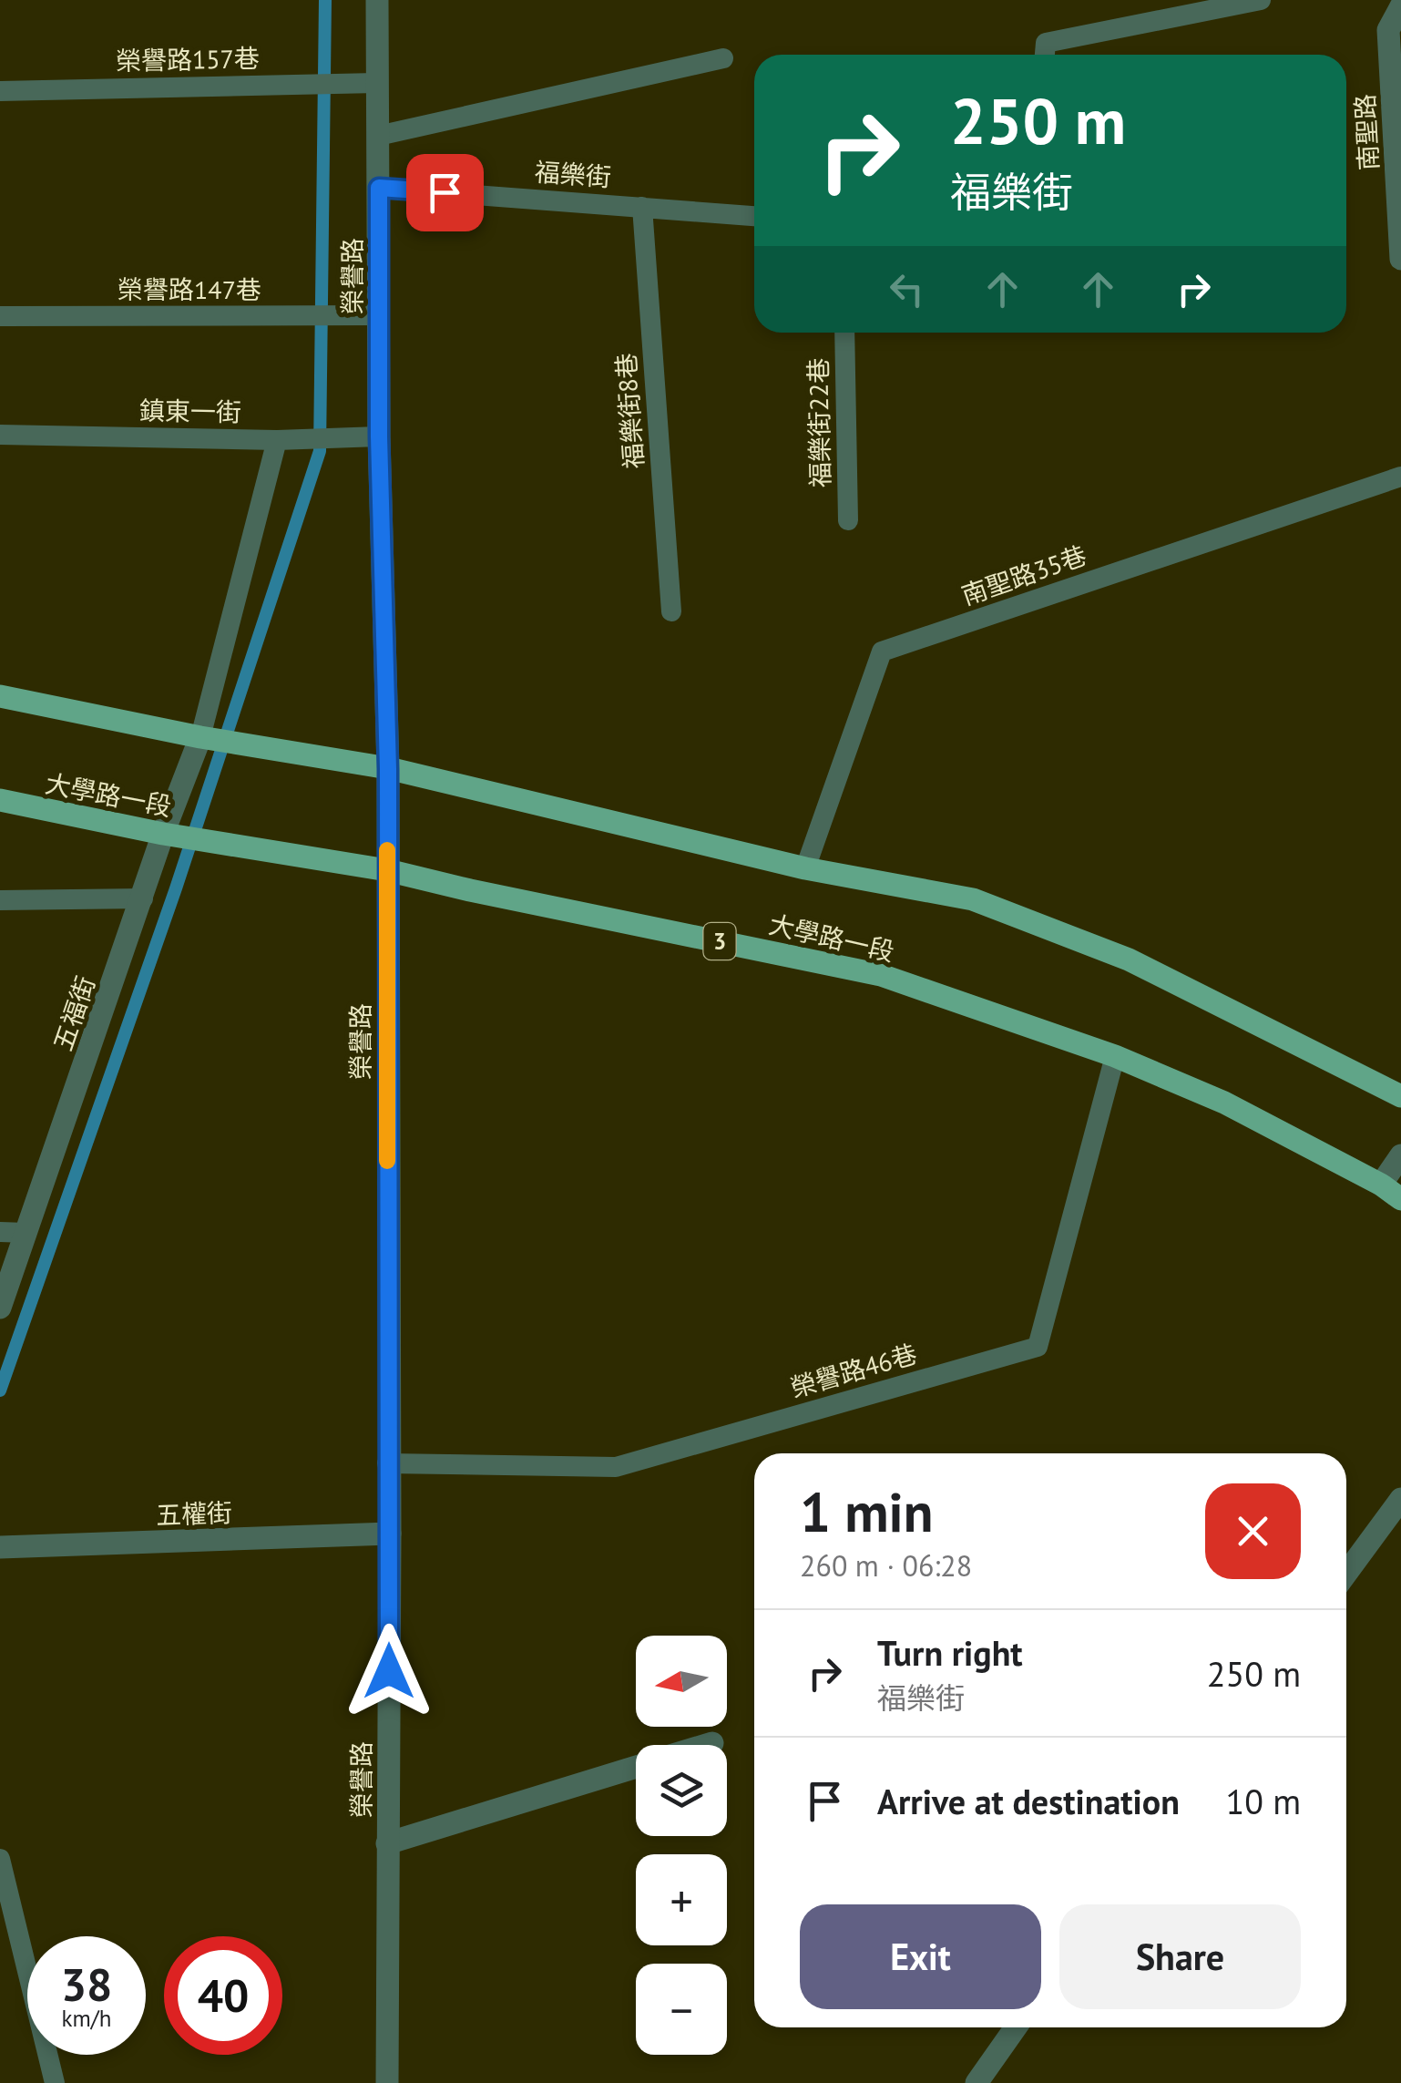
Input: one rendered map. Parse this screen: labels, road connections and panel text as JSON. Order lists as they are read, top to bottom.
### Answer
{
  "streets": {
    "main road": ["大學路一段", "3"],
    "street": [
      "南聖路",
      "榮譽路",
      "五福街",
      "五權街"
    ],
    "lane": [
      "榮譽路157巷",
      "福樂街",
      "榮譽路147巷",
      "鎮東一街",
      "福樂街8巷",
      "福樂街22巷",
      "南聖路35巷",
      "榮譽路46巷"
    ]
  },
  "crossings": [
    ["榮譽路157巷", "榮譽路"],
    ["福樂街", "榮譽路"],
    ["福樂街", "福樂街8巷"],
    ["榮譽路", "榮譽路147巷"],
    ["榮譽路", "鎮東一街"],
    ["榮譽路", "大學路一段"],
    ["榮譽路", "榮譽路46巷"],
    ["榮譽路", "五權街"],
    ["大學路一段", "五福街"],
    ["大學路一段", "榮譽路46巷"]
  ],
  "north": "left",
  "page": {
    "turn": ["250 m", "福樂街"],
    "heading": ["1 min", "260 m · 06:28"],
    "list": [
      {
        "name": "Turn right",
        "note": "福樂街",
        "value": "250 m"
      },
      {
        "name": "Arrive at destination",
        "value": "10 m"
      }
    ],
    "map_buttons": ["+", "−"],
    "buttons": ["Exit", "Share"],
    "speed": "38 km/h",
    "limit": "40"
  }
}
